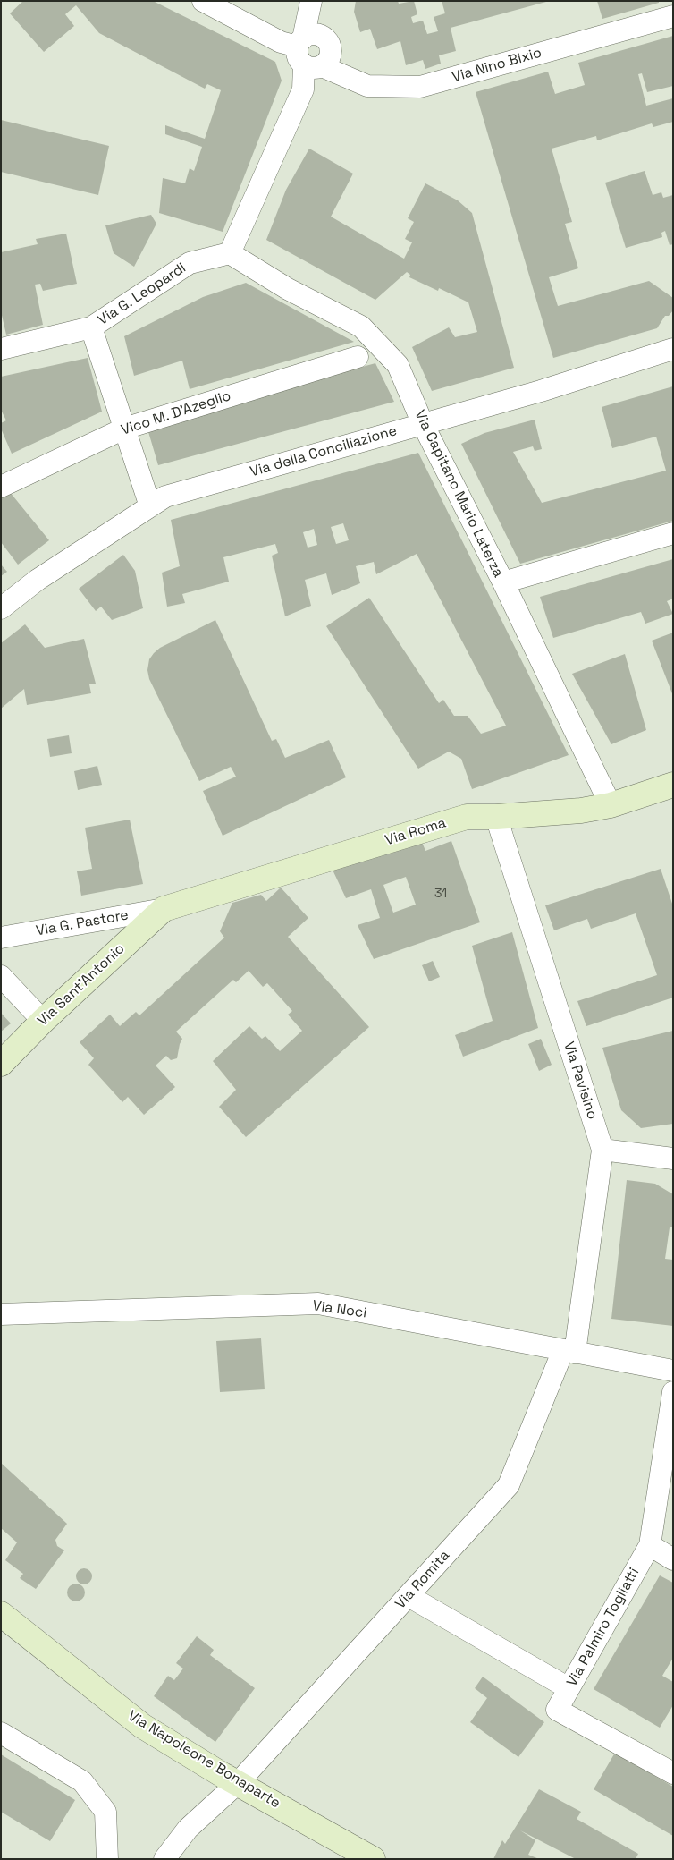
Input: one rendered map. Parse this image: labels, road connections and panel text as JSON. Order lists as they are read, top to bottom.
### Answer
{
  "streets": {
    "street": [
      "Via Nino Bixio",
      "Via G. Leopardi",
      "Vico M. D'Azeglio",
      "Via della Conciliazione",
      "Via Capitano Mario Laterza",
      "Via Roma",
      "Via G. Pastore",
      "Via Sant'Antonio",
      "Via Pavisino",
      "Via Noci",
      "Via Romita",
      "Via Palmiro Togliatti",
      "Via Napoleone Bonaparte"
    ]
  },
  "crossings": [
    ["Via G. Leopardi", "Vico M. D'Azeglio"],
    ["Via G. Leopardi", "Via della Conciliazione"],
    ["Via G. Leopardi", "Via Capitano Mario Laterza"],
    ["Via della Conciliazione", "Via Capitano Mario Laterza"],
    ["Via Capitano Mario Laterza", "Via Roma"],
    ["Via Roma", "Via G. Pastore"],
    ["Via Roma", "Via Sant'Antonio"],
    ["Via Roma", "Via Pavisino"],
    ["Via G. Pastore", "Via Sant'Antonio"],
    ["Via Pavisino", "Via Noci"],
    ["Via Pavisino", "Via Romita"],
    ["Via Noci", "Via Romita"],
    ["Via Romita", "Via Napoleone Bonaparte"]
  ],
  "house_numbers": ["31"]
}
